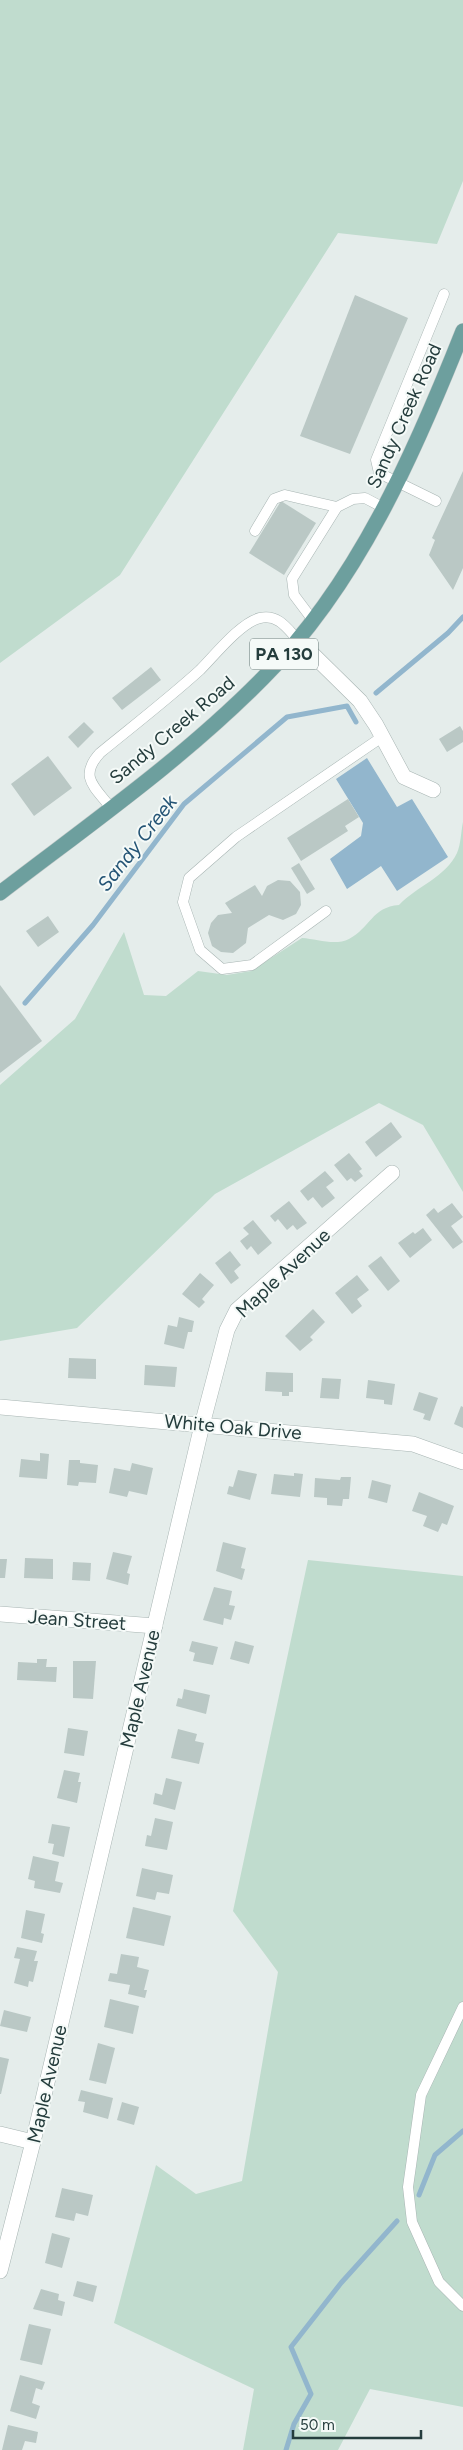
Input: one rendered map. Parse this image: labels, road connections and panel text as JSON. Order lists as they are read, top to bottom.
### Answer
{
  "streets": {
    "main road": ["Sandy Creek Road", "PA 130"],
    "street": ["Maple Avenue", "White Oak Drive", "Jean Street"]
  },
  "crossings": [
    ["Maple Avenue", "White Oak Drive"],
    ["Maple Avenue", "Jean Street"]
  ],
  "water": ["Sandy Creek"],
  "scale_bar": "50 m"
}
